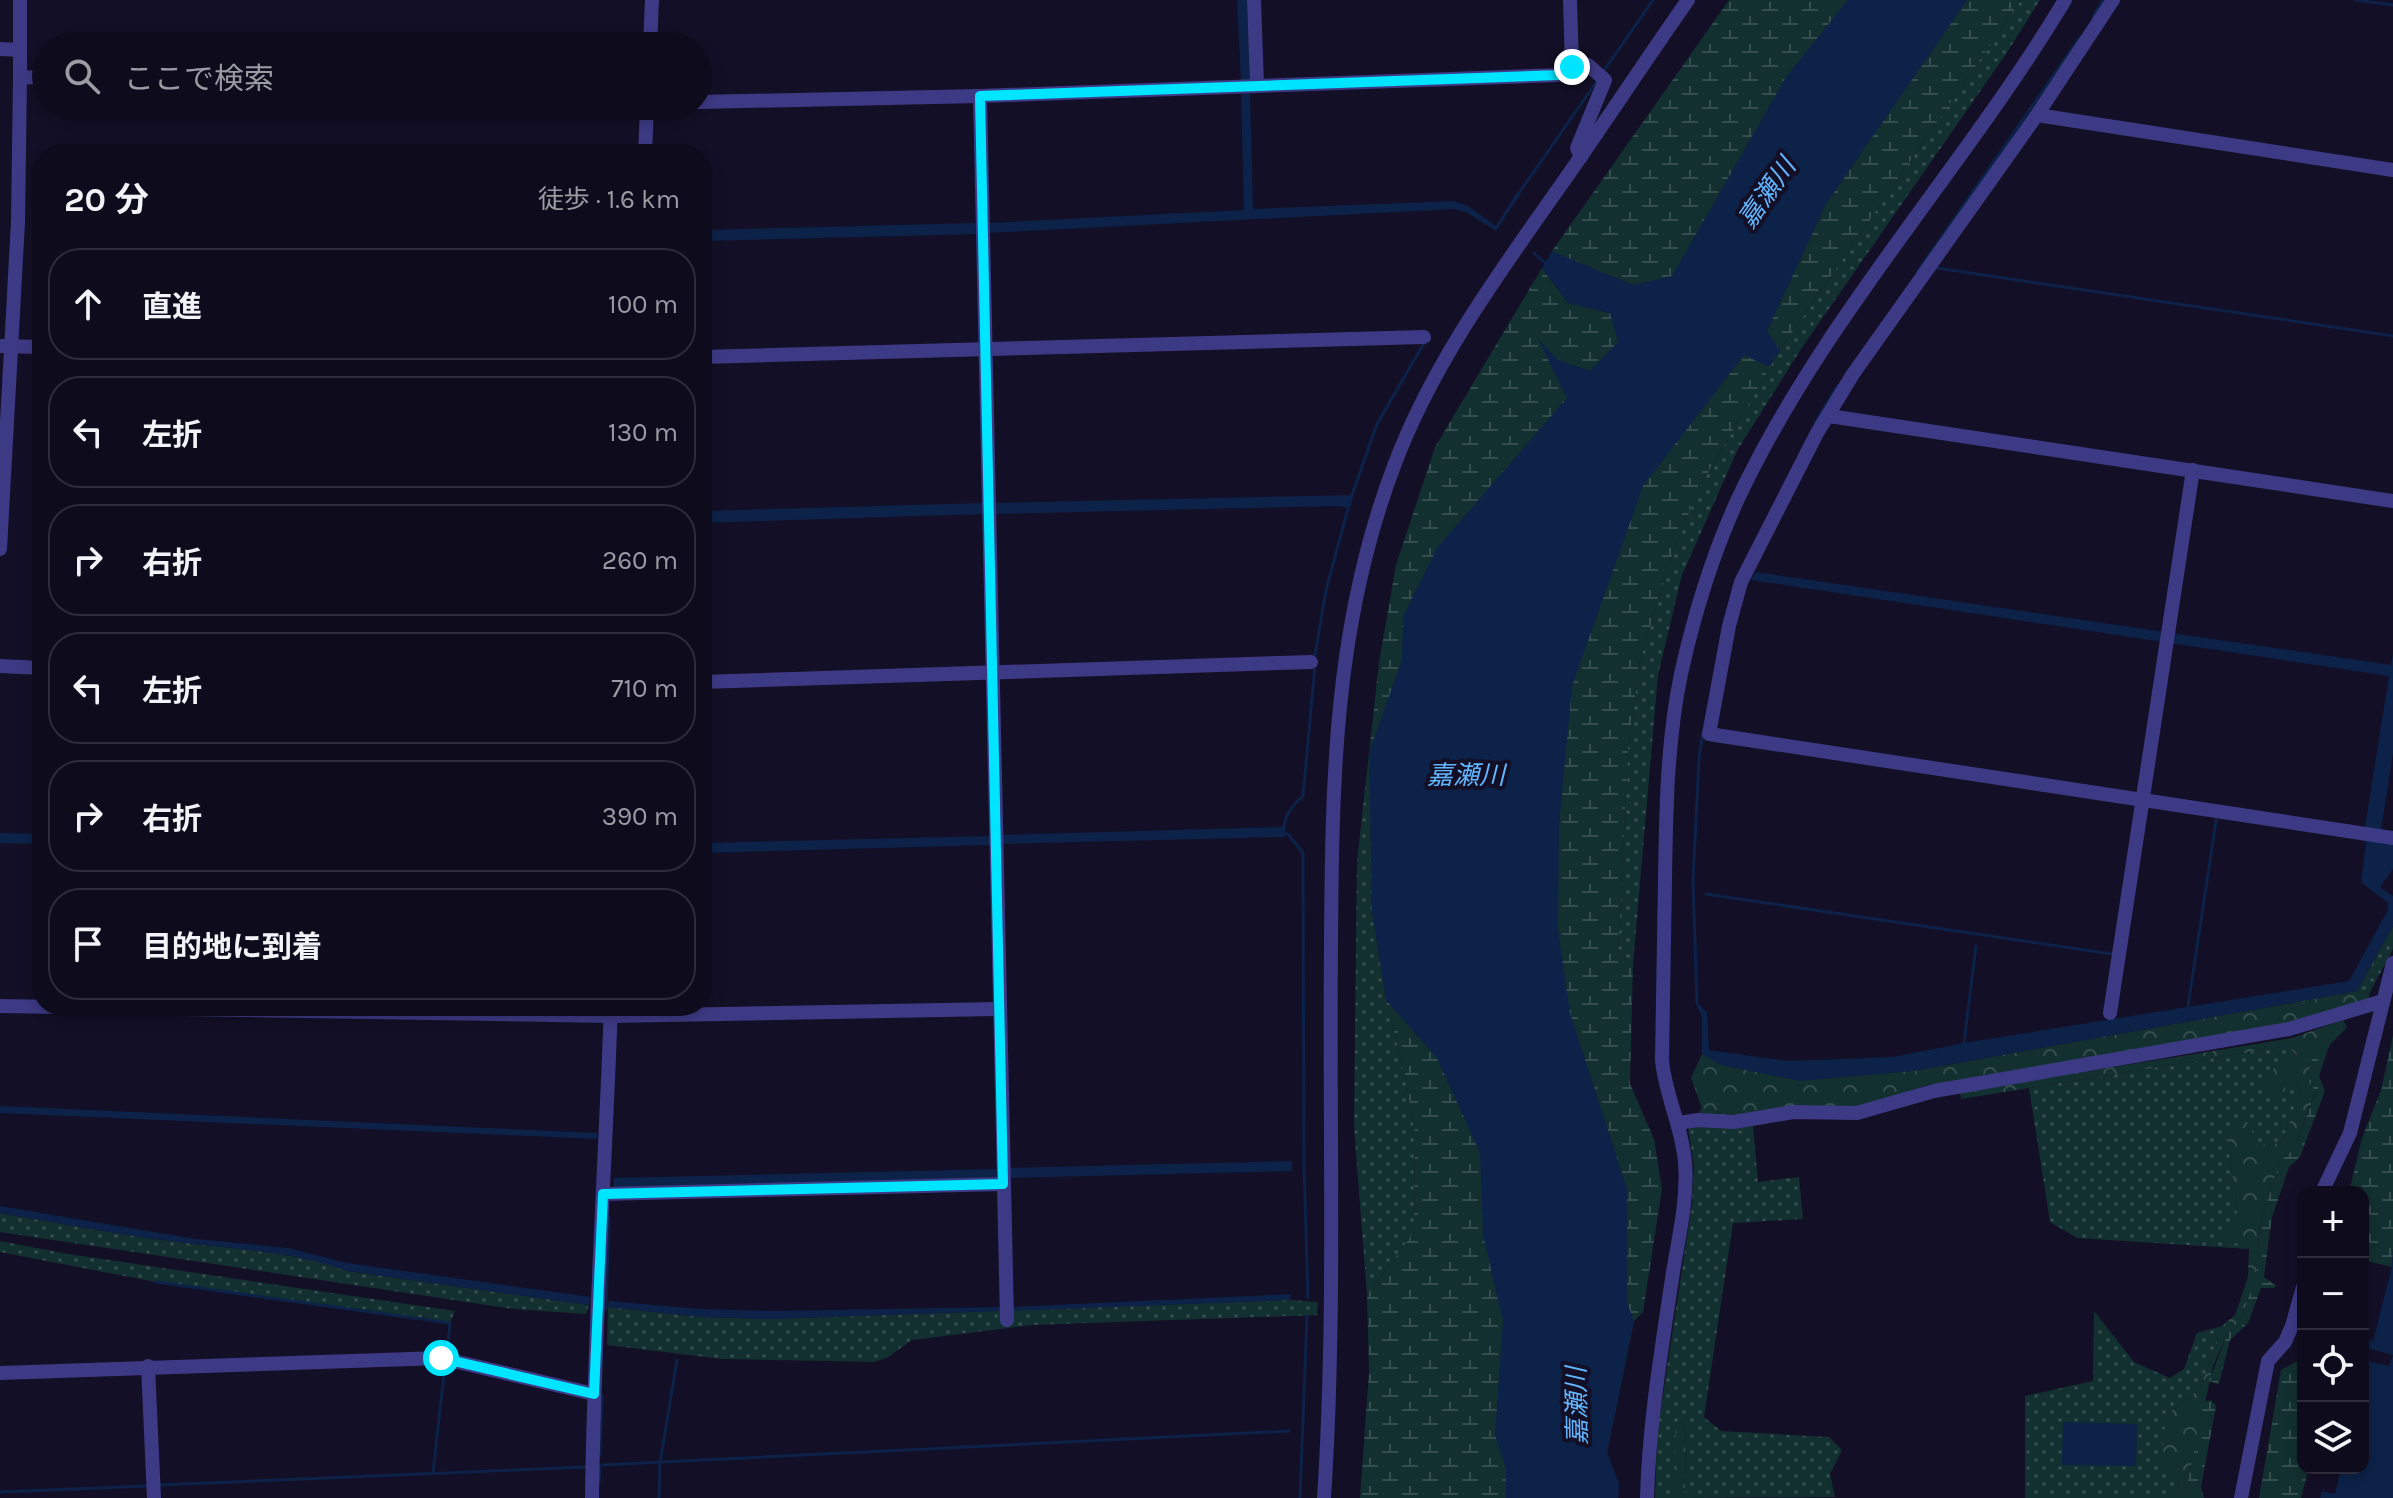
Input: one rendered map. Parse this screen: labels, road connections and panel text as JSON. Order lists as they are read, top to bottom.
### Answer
{
  "water": ["嘉瀬川"],
  "page": {
    "search": "ここで検索",
    "heading": ["20 分", "徒歩 · 1.6 km"],
    "list": [
      ["直進", "100 m"],
      ["左折", "130 m"],
      ["右折", "260 m"],
      ["左折", "710 m"],
      ["右折", "390 m"],
      "目的地に到着"
    ],
    "map_buttons": ["+", "−"]
  }
}
